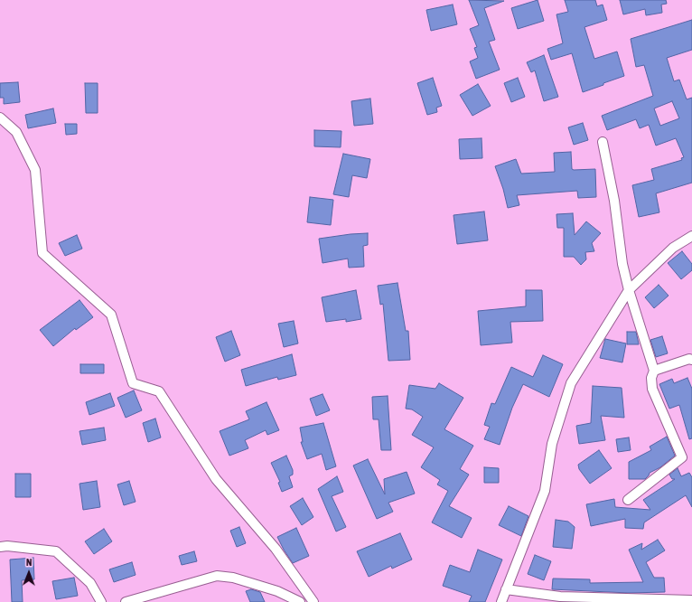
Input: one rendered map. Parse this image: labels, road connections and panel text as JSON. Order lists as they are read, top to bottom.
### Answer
{
  "north": "top"
}
